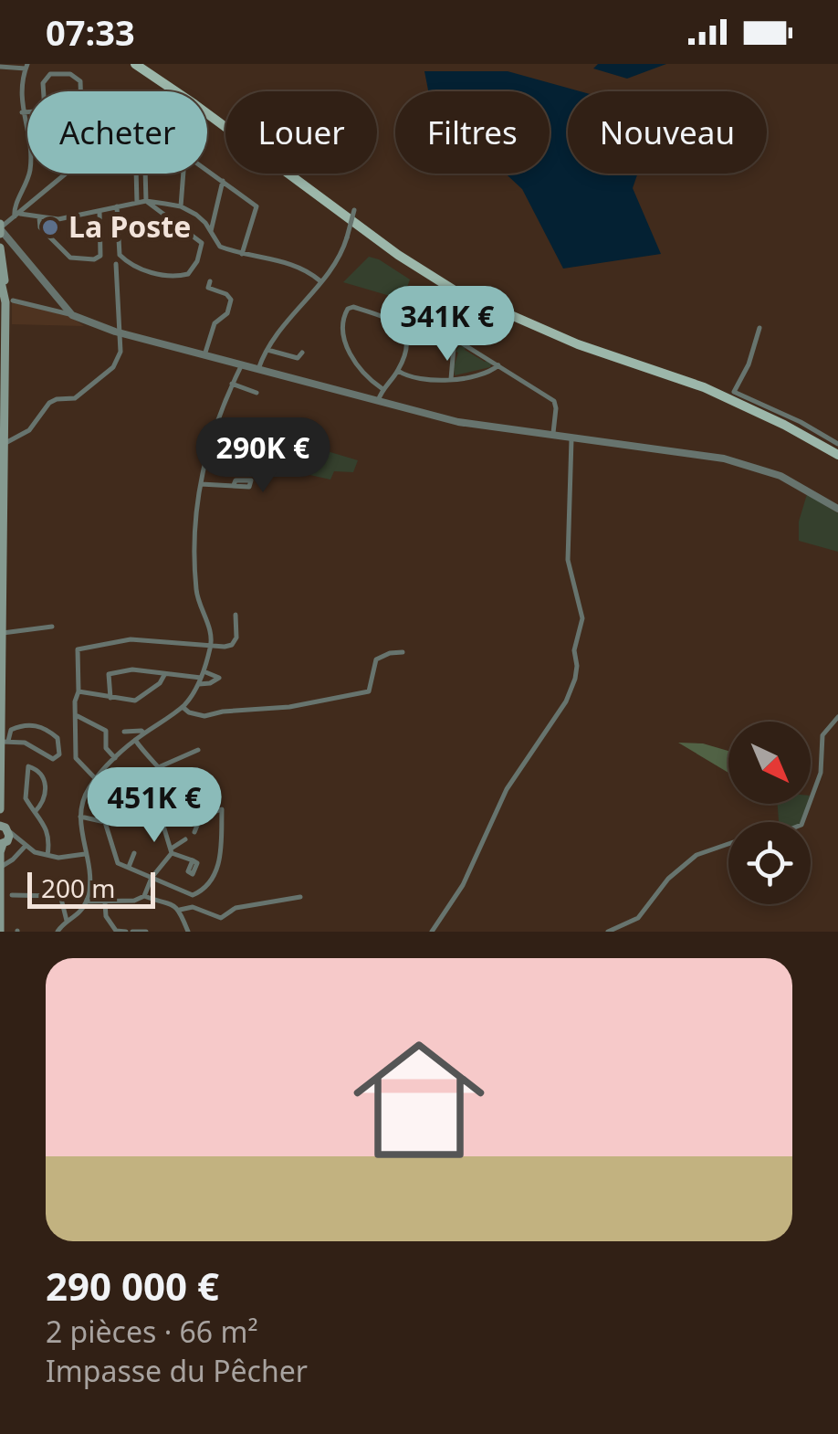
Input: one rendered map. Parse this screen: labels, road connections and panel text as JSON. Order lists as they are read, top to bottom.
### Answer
{
  "places": ["La Poste"],
  "scale_bar": "200 m",
  "north": "bottom right",
  "page": {
    "status": "07:33",
    "chip": [
      "Acheter",
      "Louer",
      "Filtres",
      "Nouveau"
    ],
    "price": ["341K €", "290K €", "451K €"],
    "scale": "200 m",
    "list": [
      {
        "name": "290 000 €",
        "note": "2 pièces · 66 m² · Impasse du Pêcher"
      }
    ]
  }
}
